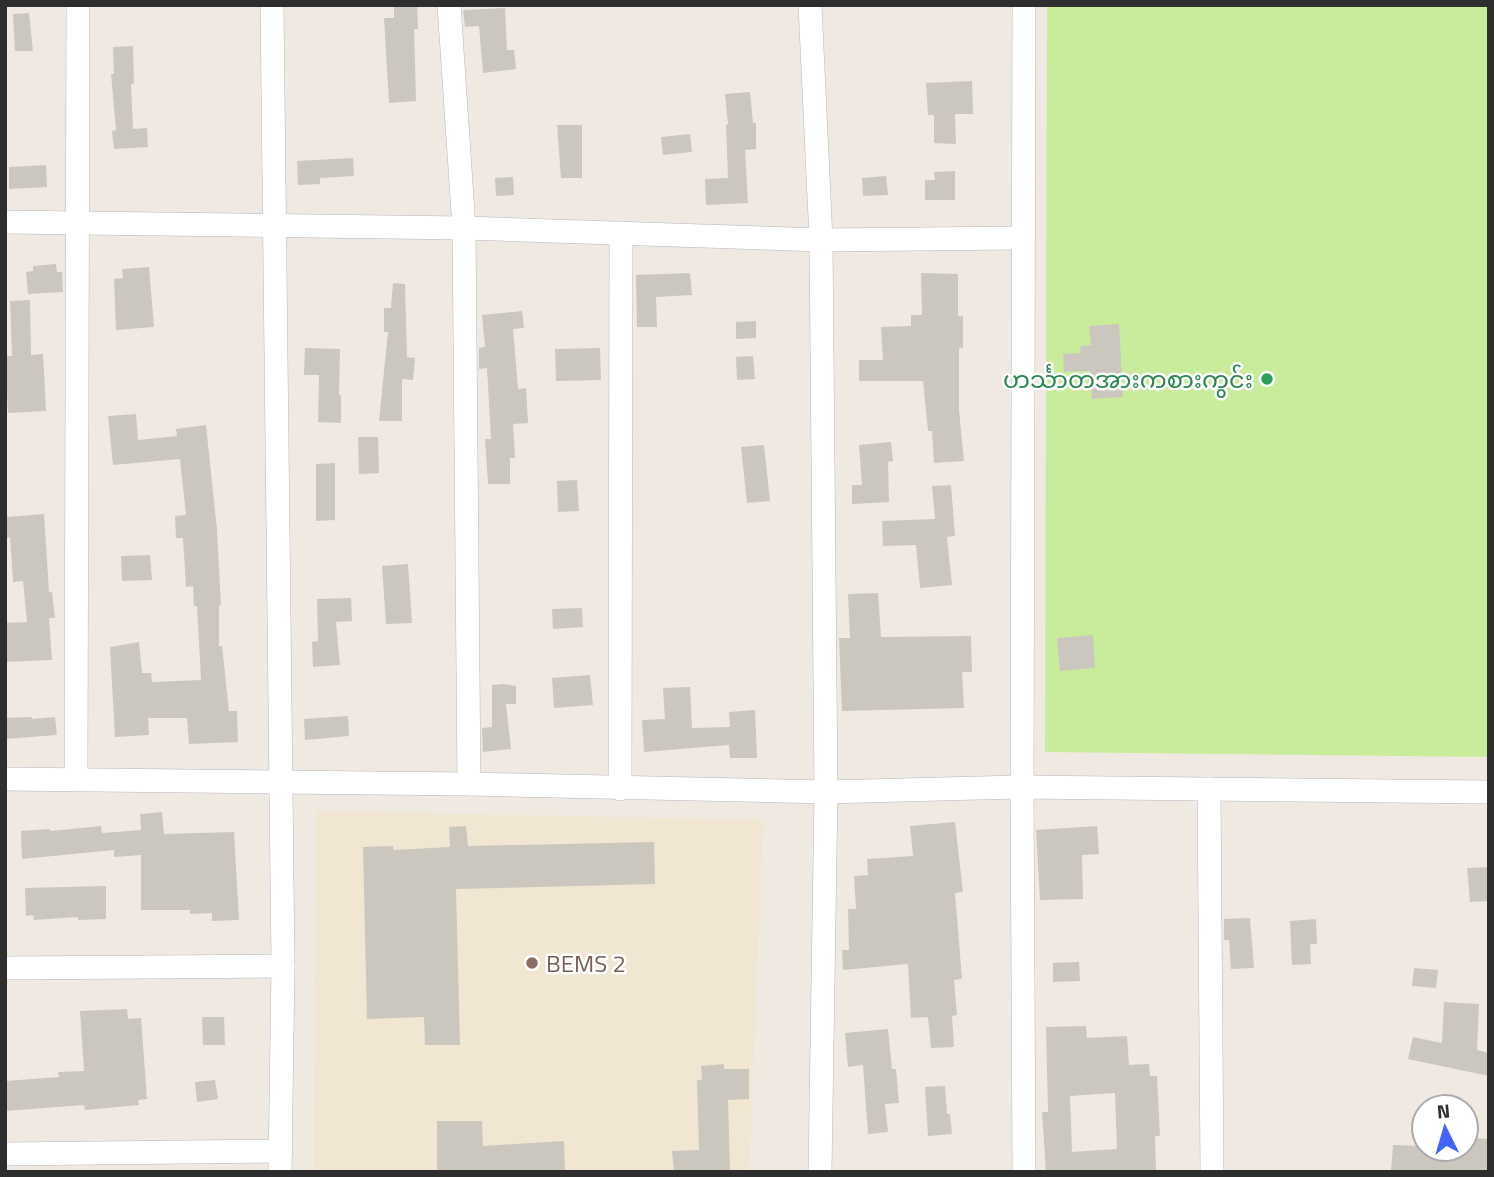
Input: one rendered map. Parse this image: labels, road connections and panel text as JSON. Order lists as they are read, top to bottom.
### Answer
{
  "places": ["ဟင်္သာတအားကစားကွင်း", "BEMS 2"],
  "north": "top"
}
